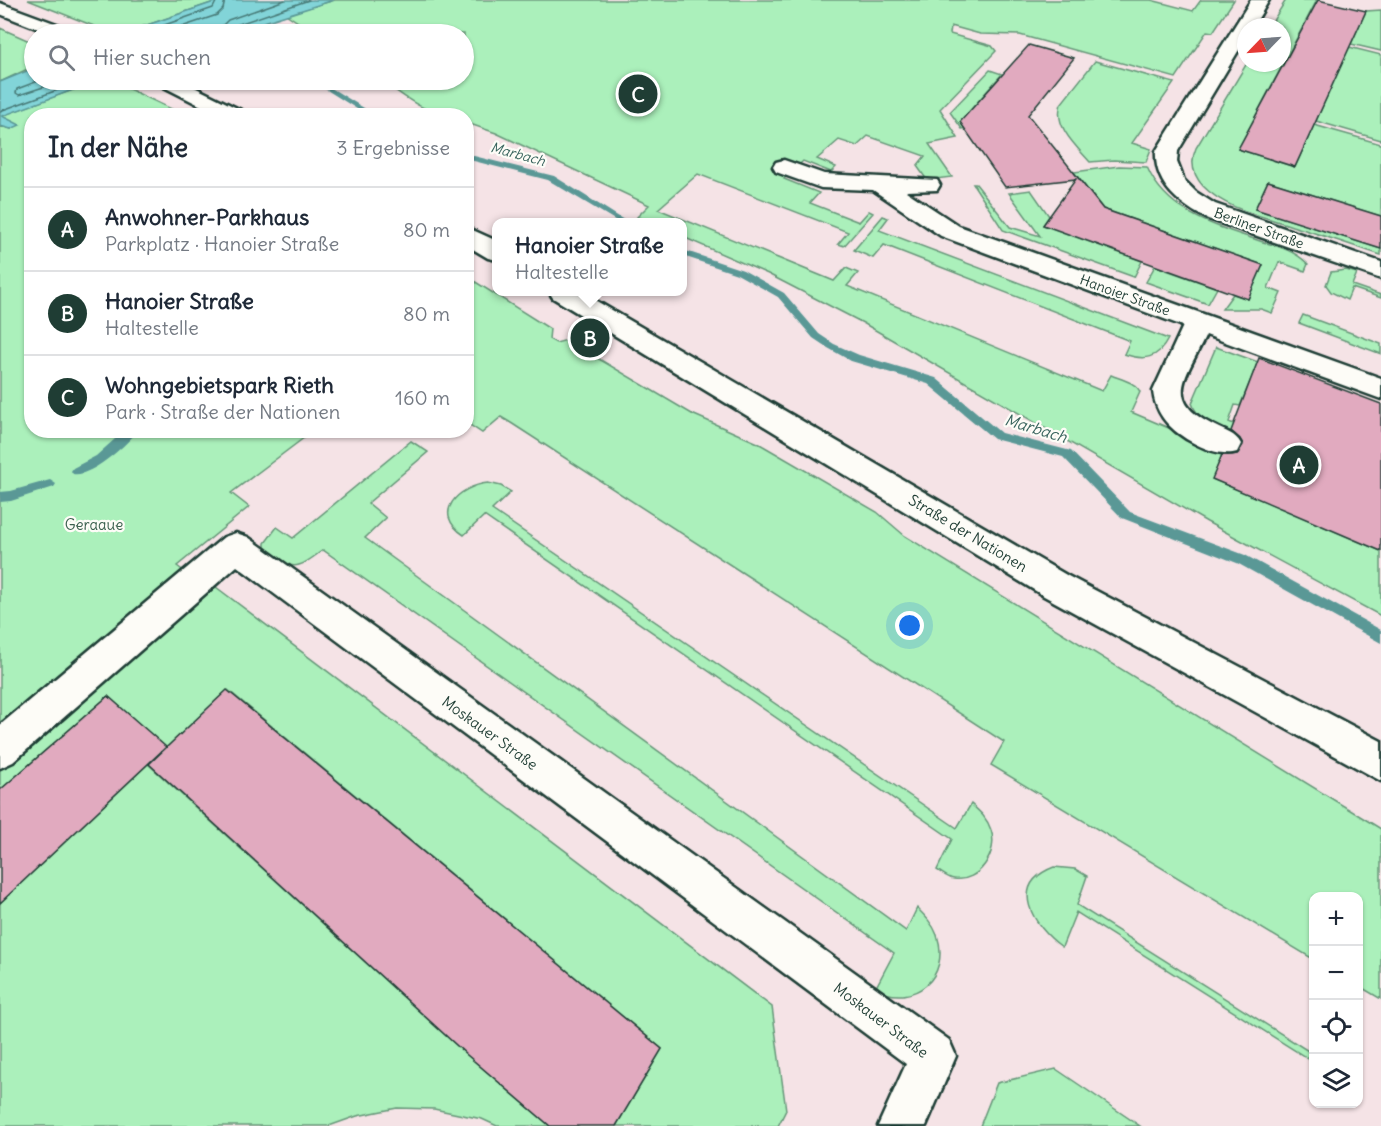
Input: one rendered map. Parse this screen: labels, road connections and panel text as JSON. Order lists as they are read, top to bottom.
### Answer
{
  "streets": {
    "street": [
      "Berliner Straße",
      "Hanoier Straße",
      "Straße der Nationen",
      "Moskauer Straße"
    ]
  },
  "water": ["Marbach"],
  "parks": ["Geraaue"],
  "north": "bottom left",
  "page": {
    "search": "Hier suchen",
    "pins": ["C", "B", "A"],
    "heading": ["In der Nähe", "3 Ergebnisse"],
    "list": [
      {
        "mark": "A",
        "name": "Anwohner-Parkhaus",
        "note": "Parkplatz · Hanoier Straße",
        "value": "80 m"
      },
      {
        "mark": "B",
        "name": "Hanoier Straße",
        "note": "Haltestelle",
        "value": "80 m"
      },
      {
        "mark": "C",
        "name": "Wohngebietspark Rieth",
        "note": "Park · Straße der Nationen",
        "value": "160 m"
      }
    ],
    "popup": ["Hanoier Straße", "Haltestelle"],
    "map_buttons": ["+", "−"]
  }
}
